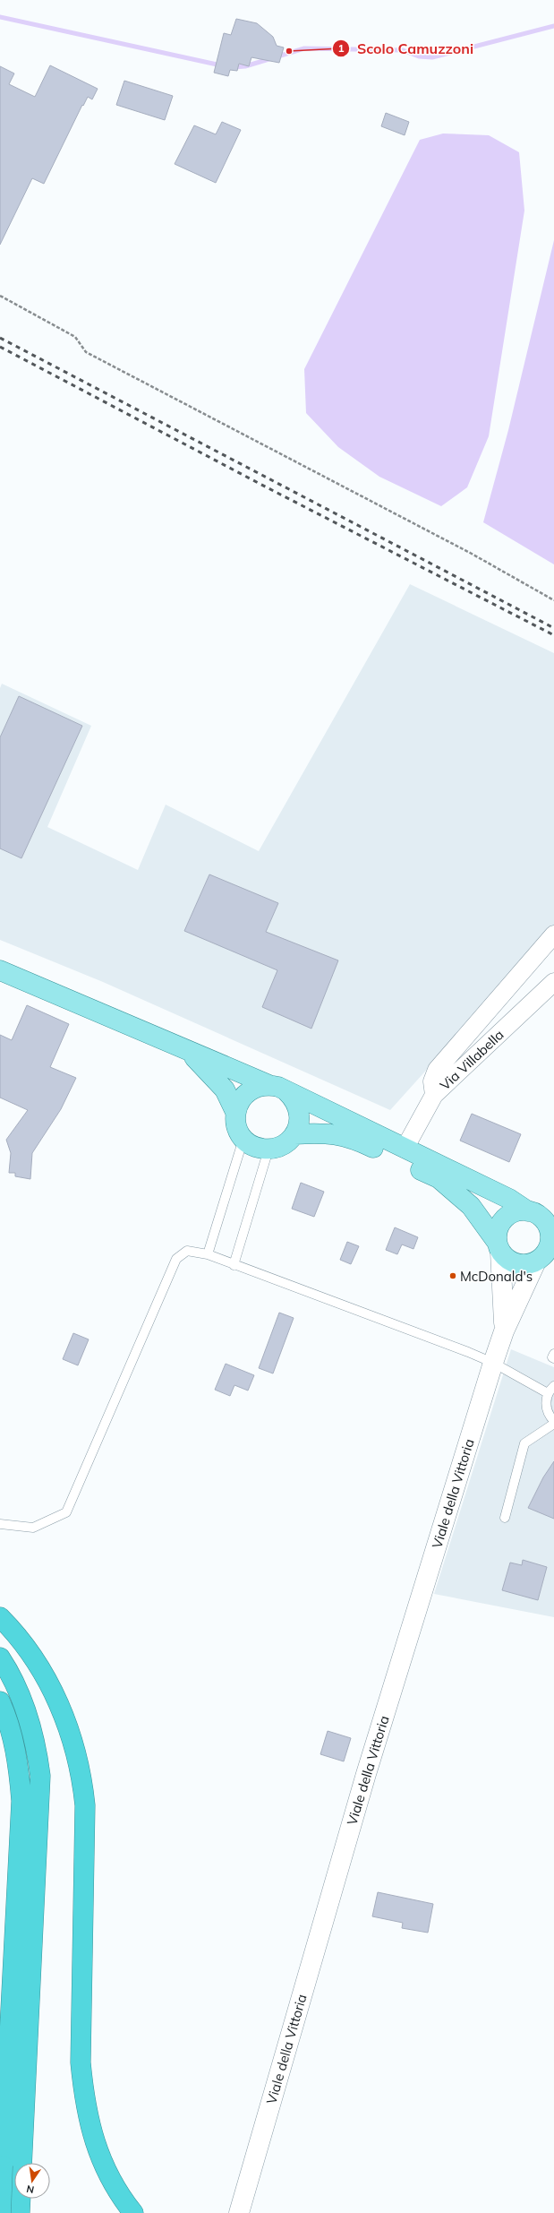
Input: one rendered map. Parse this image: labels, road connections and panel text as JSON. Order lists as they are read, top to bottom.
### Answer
{
  "streets": {
    "street": ["Via Villabella", "Viale della Vittoria"]
  },
  "places": ["Scolo Camuzzoni", "McDonald's"],
  "north": "bottom"
}
